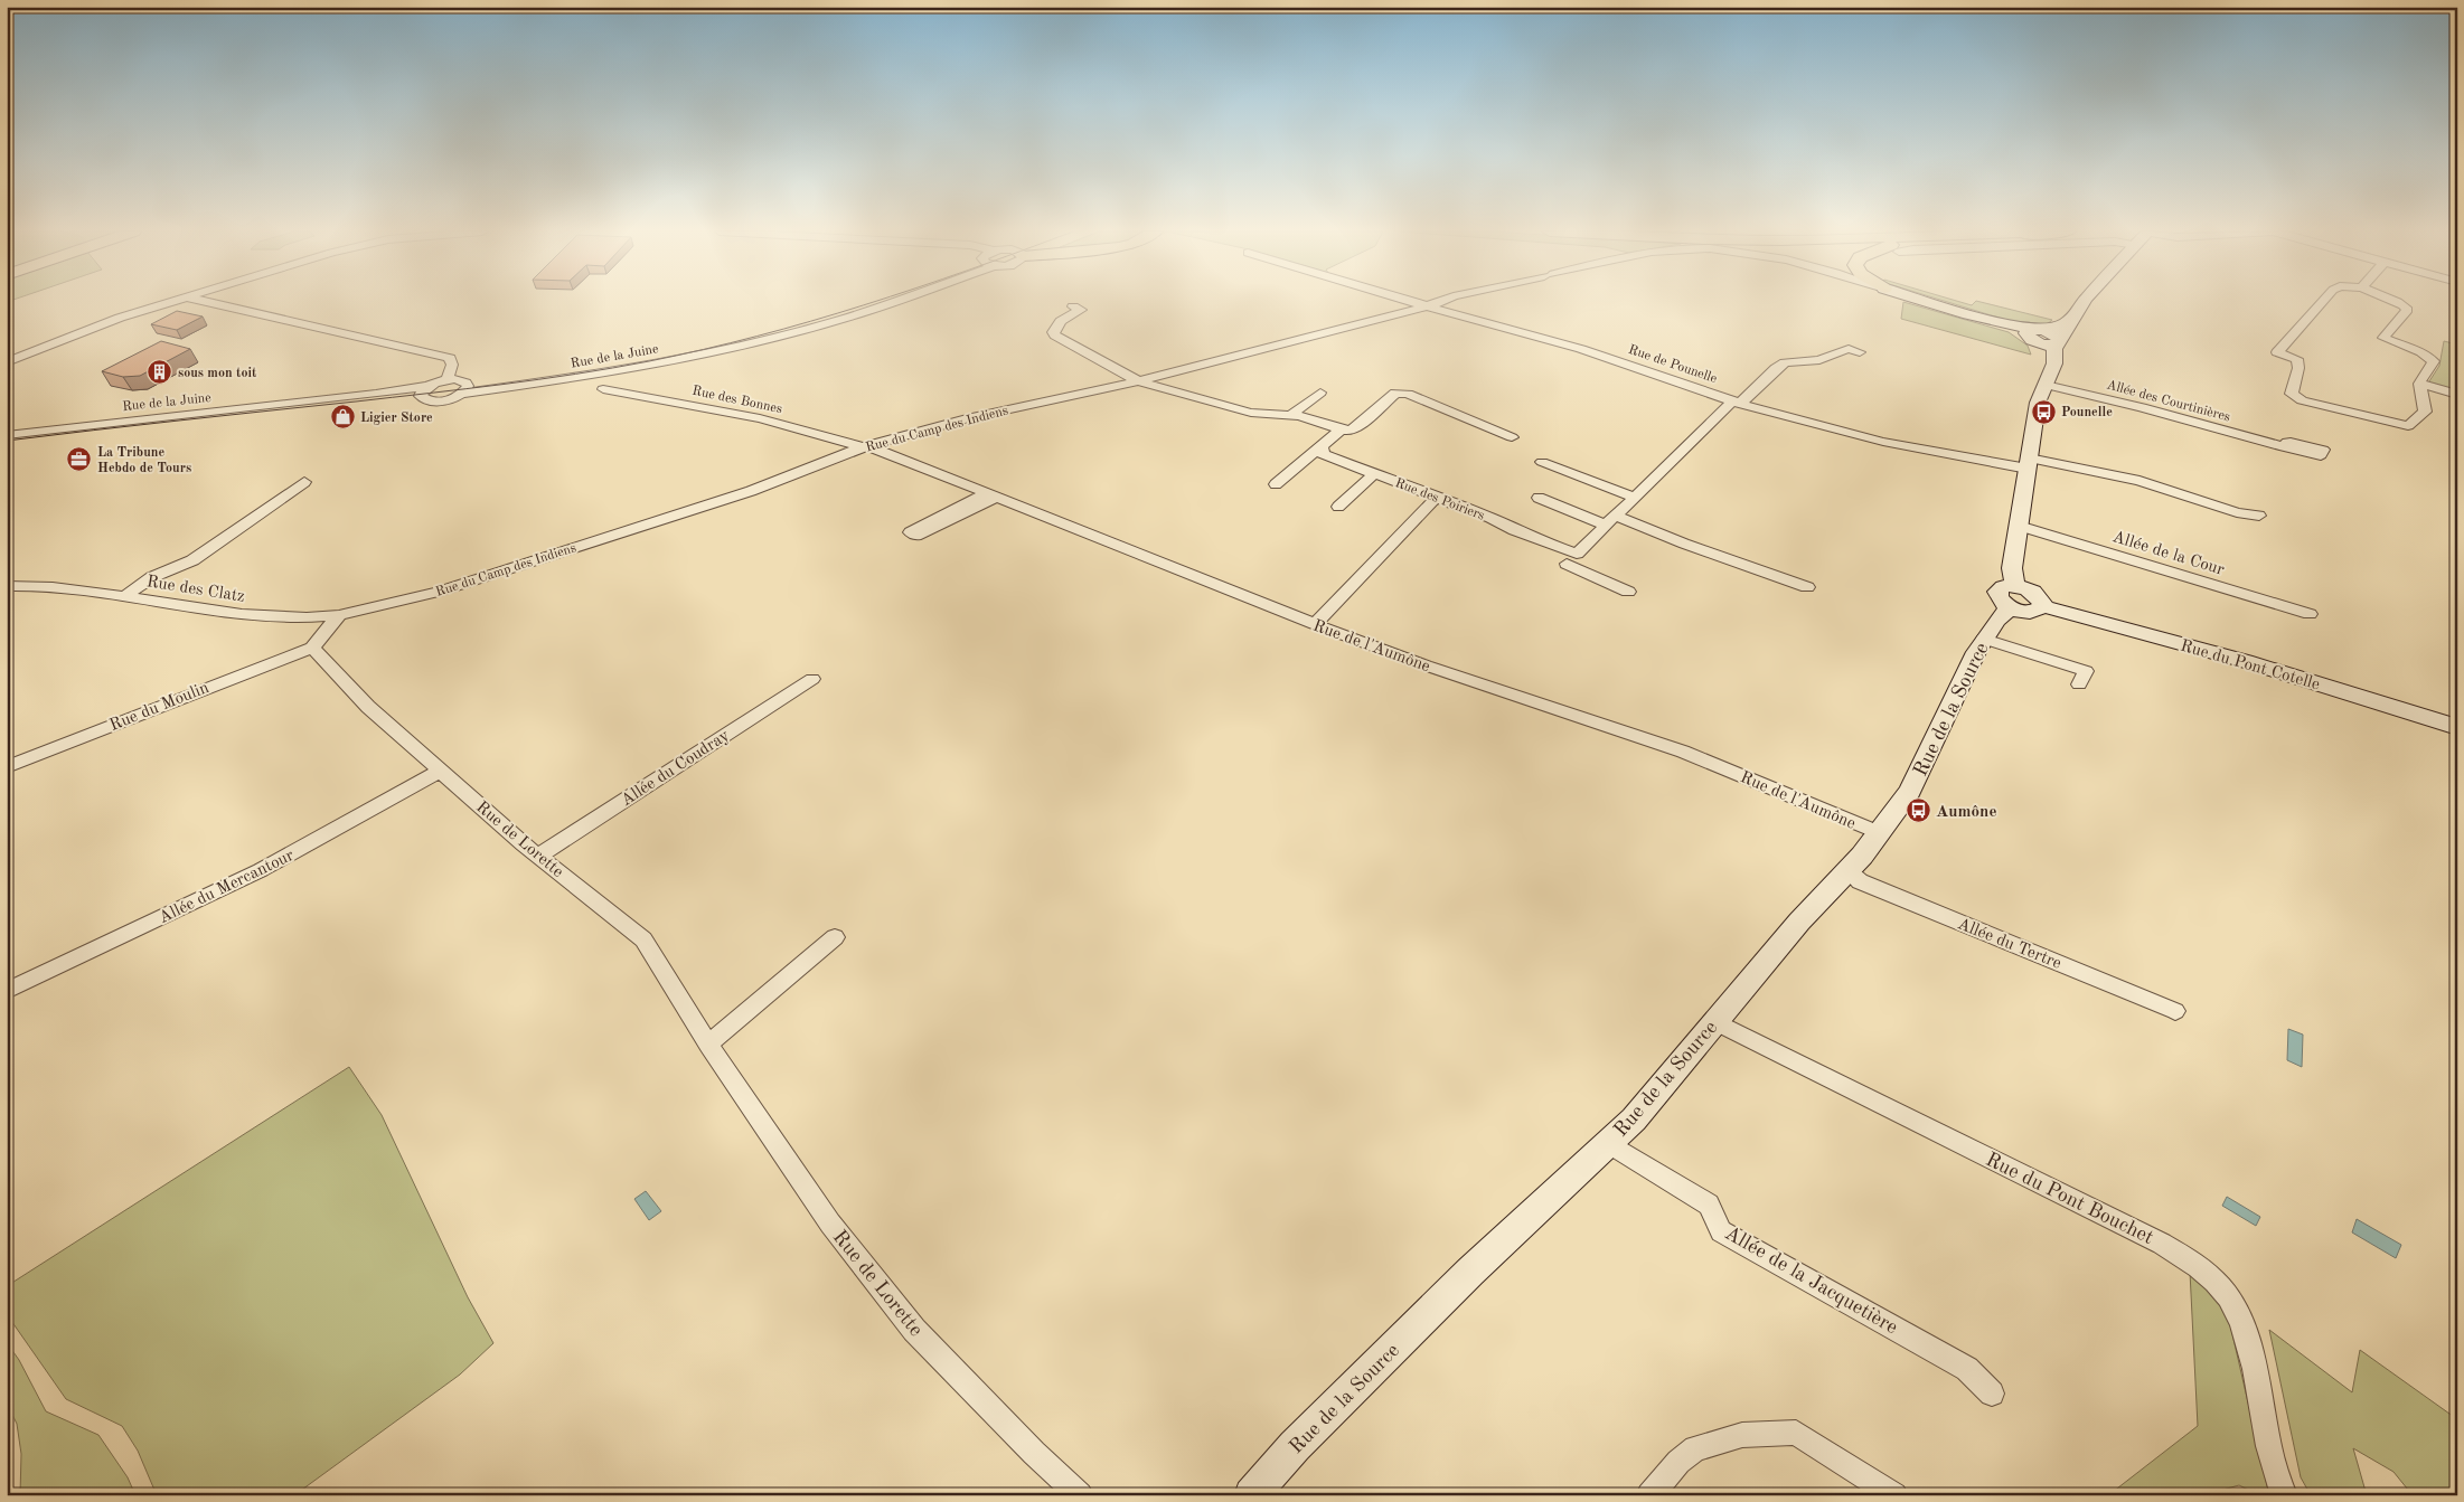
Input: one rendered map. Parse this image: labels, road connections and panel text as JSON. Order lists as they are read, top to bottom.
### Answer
{
  "streets": {
    "main road": ["Rue du Camp des Indiens", "Rue du Pont Cotelle", "Rue de la Source"],
    "street": [
      "Rue de la Juine",
      "Rue de Pounelle",
      "Rue des Bonnes",
      "Allée des Courtinières",
      "Rue des Poiriers",
      "Allée de la Cour",
      "Rue des Clatz",
      "Rue de l'Aumône",
      "Rue du Moulin",
      "Allée du Coudray",
      "Rue de Lorette",
      "Allée du Mercantour",
      "Allée du Tertre",
      "Rue du Pont Bouchet",
      "Allée de la Jacquetière"
    ]
  },
  "crossings": [
    ["Rue de Pounelle", "Rue du Camp des Indiens"],
    ["Rue des Bonnes", "Rue du Camp des Indiens"],
    ["Rue des Bonnes", "Rue de l'Aumône"],
    ["Rue du Camp des Indiens", "Rue des Clatz"],
    ["Rue du Camp des Indiens", "Rue de l'Aumône"],
    ["Rue de l'Aumône", "Rue de la Source"],
    ["Rue du Moulin", "Rue de Lorette"],
    ["Rue de la Source", "Allée du Tertre"],
    ["Rue de la Source", "Rue du Pont Bouchet"],
    ["Rue de la Source", "Allée de la Jacquetière"],
    ["Allée du Coudray", "Rue de Lorette"],
    ["Rue de Lorette", "Allée du Mercantour"]
  ],
  "places": {
    "building": ["sous mon toit"],
    "bus stop": ["Pounelle", "Aumône"],
    "shop": ["Ligier Store"],
    "office": ["La Tribune Hebdo de Tours"]
  }
}
